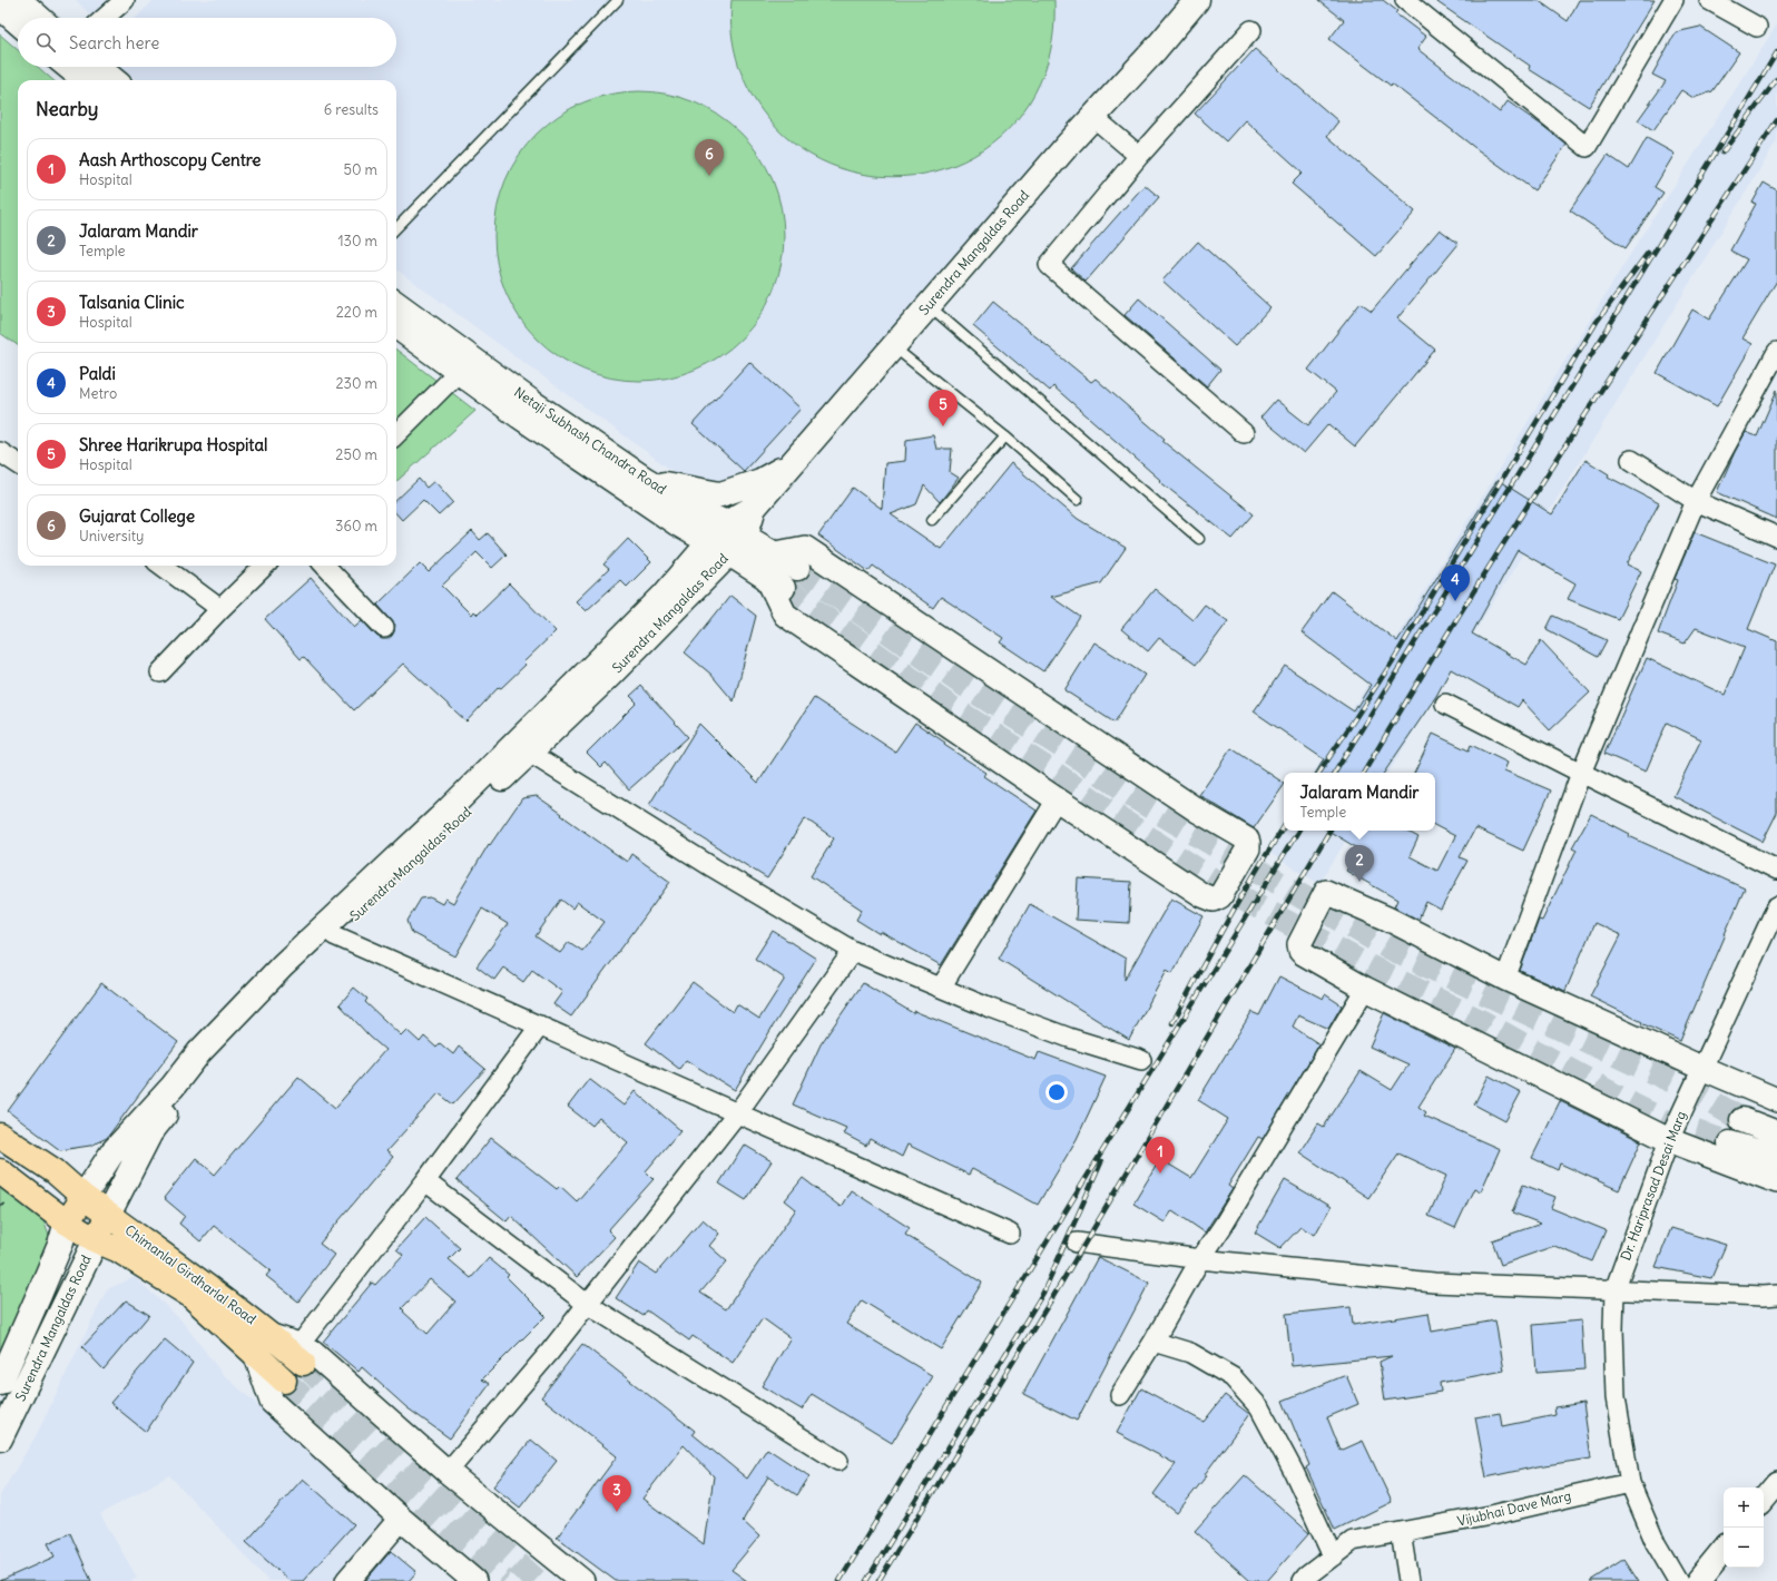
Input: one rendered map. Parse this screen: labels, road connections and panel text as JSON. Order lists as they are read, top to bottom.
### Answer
{
  "streets": {
    "main road": ["Surendra Mangaldas Road", "Netaji Subhash Chandra Road", "Chimanlal Girdharlal Road"],
    "street": ["Dr. Hariprasad Desai Marg", "Vijubhai Dave Marg"]
  },
  "crossings": [
    ["Surendra Mangaldas Road", "Netaji Subhash Chandra Road"],
    ["Surendra Mangaldas Road", "Chimanlal Girdharlal Road"],
    ["Dr. Hariprasad Desai Marg", "Vijubhai Dave Marg"]
  ],
  "page": {
    "search": "Search here",
    "heading": ["Nearby", "6 results"],
    "list": [
      {
        "mark": "1",
        "name": "Aash Arthoscopy Centre",
        "note": "Hospital",
        "value": "50 m"
      },
      {
        "mark": "2",
        "name": "Jalaram Mandir",
        "note": "Temple",
        "value": "130 m"
      },
      {
        "mark": "3",
        "name": "Talsania Clinic",
        "note": "Hospital",
        "value": "220 m"
      },
      {
        "mark": "4",
        "name": "Paldi",
        "note": "Metro",
        "value": "230 m"
      },
      {
        "mark": "5",
        "name": "Shree Harikrupa Hospital",
        "note": "Hospital",
        "value": "250 m"
      },
      {
        "mark": "6",
        "name": "Gujarat College",
        "note": "University",
        "value": "360 m"
      }
    ],
    "pins": [
      "6",
      "5",
      "4",
      "2",
      "1",
      "3"
    ],
    "popup": ["Jalaram Mandir", "Temple"],
    "map_buttons": ["+", "−"]
  }
}
